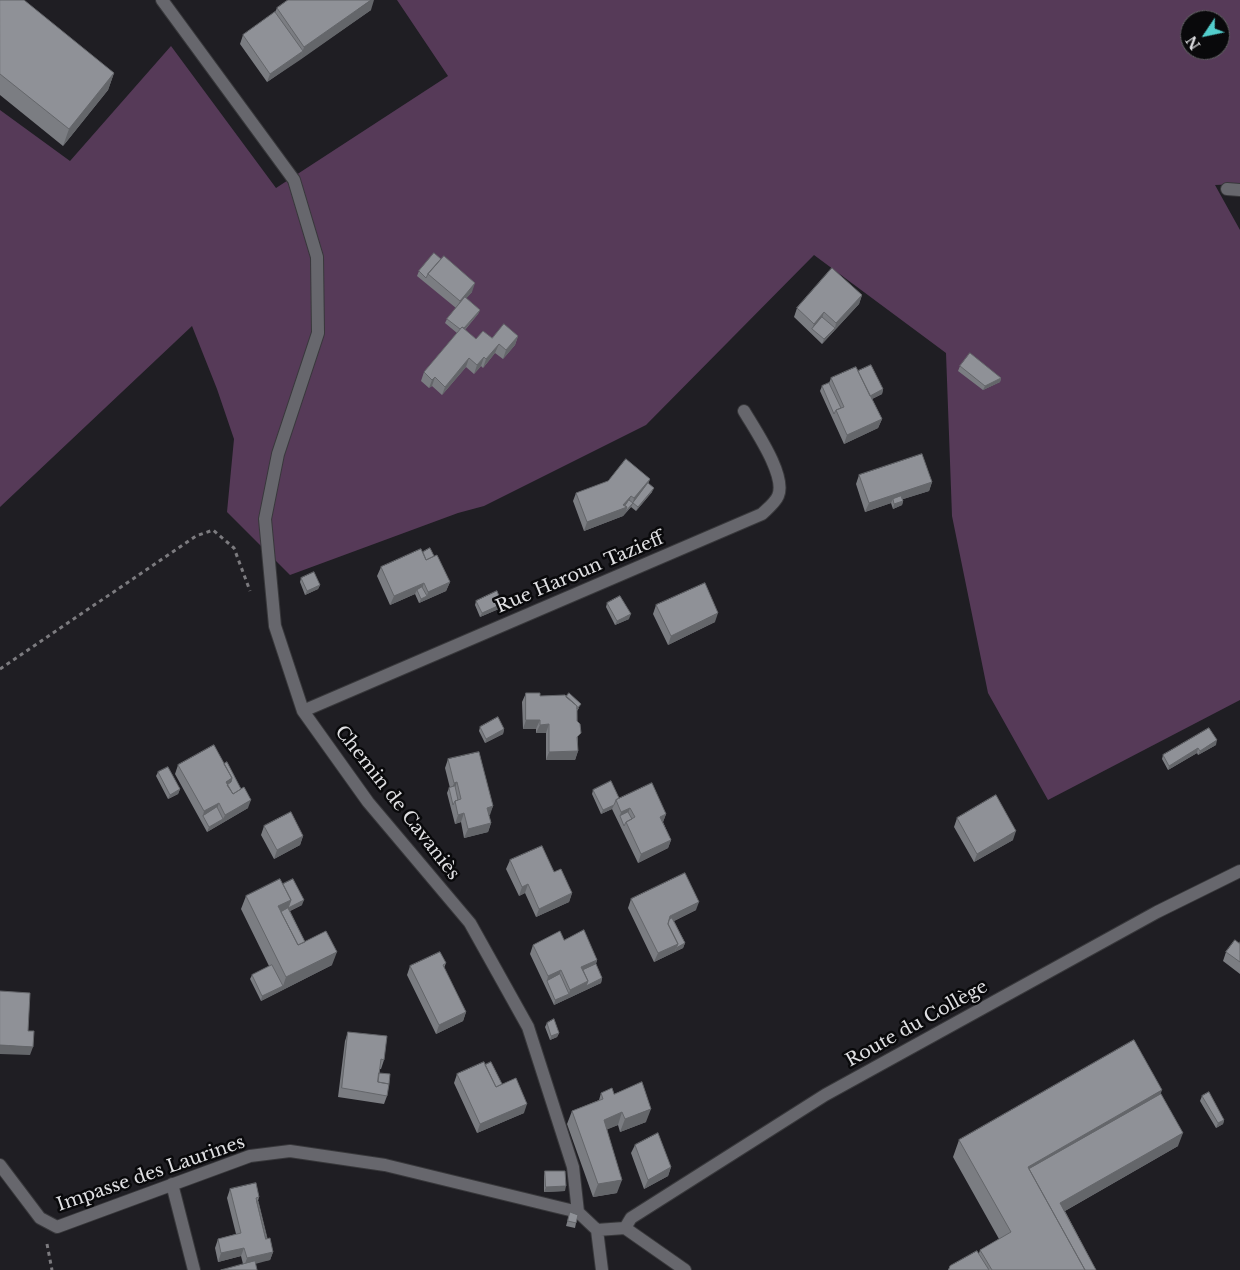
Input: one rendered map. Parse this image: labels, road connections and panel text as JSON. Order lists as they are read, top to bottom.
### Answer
{
  "streets": {
    "street": [
      "Rue Haroun Tazieff",
      "Chemin de Cavaniès",
      "Route du Collège",
      "Impasse des Laurines"
    ]
  },
  "crossings": [
    ["Rue Haroun Tazieff", "Chemin de Cavaniès"],
    ["Chemin de Cavaniès", "Impasse des Laurines"]
  ],
  "north": "bottom left"
}
